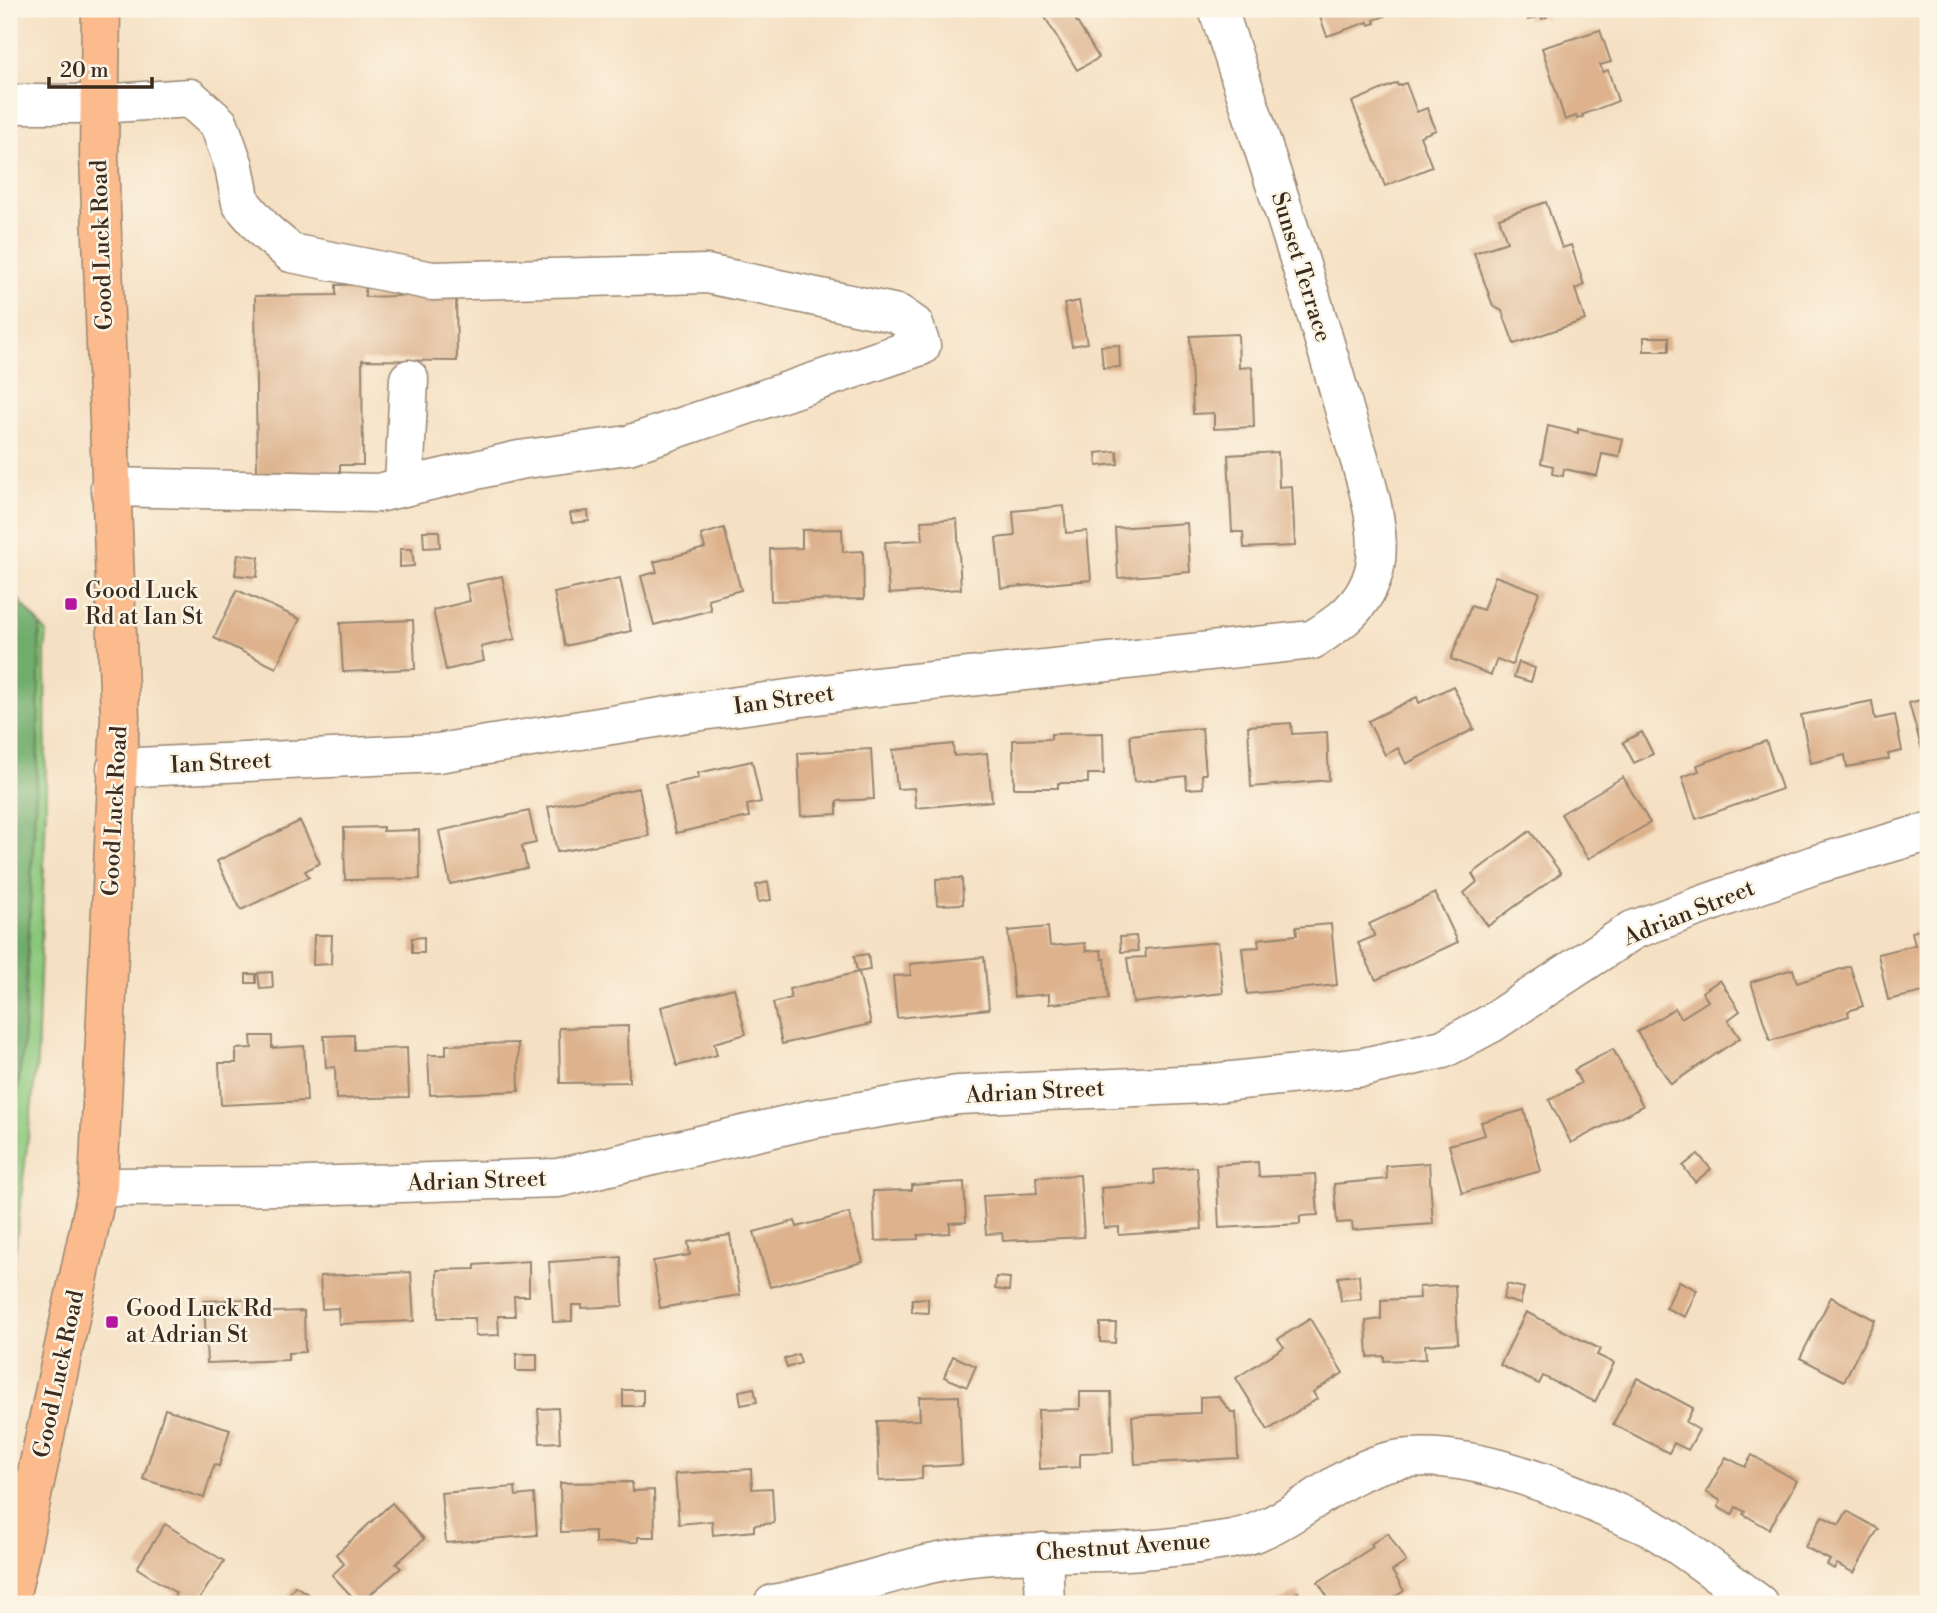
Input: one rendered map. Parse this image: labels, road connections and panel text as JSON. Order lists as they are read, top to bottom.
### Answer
{
  "streets": {
    "main road": ["Good Luck Road"],
    "street": [
      "Sunset Terrace",
      "Ian Street",
      "Adrian Street",
      "Chestnut Avenue"
    ]
  },
  "crossings": [
    ["Good Luck Road", "Ian Street"],
    ["Good Luck Road", "Adrian Street"],
    ["Sunset Terrace", "Ian Street"]
  ],
  "places": {
    "transit": ["Good Luck Rd at Ian St", "Good Luck Rd at Adrian St"]
  },
  "scale_bar": "20 m"
}
